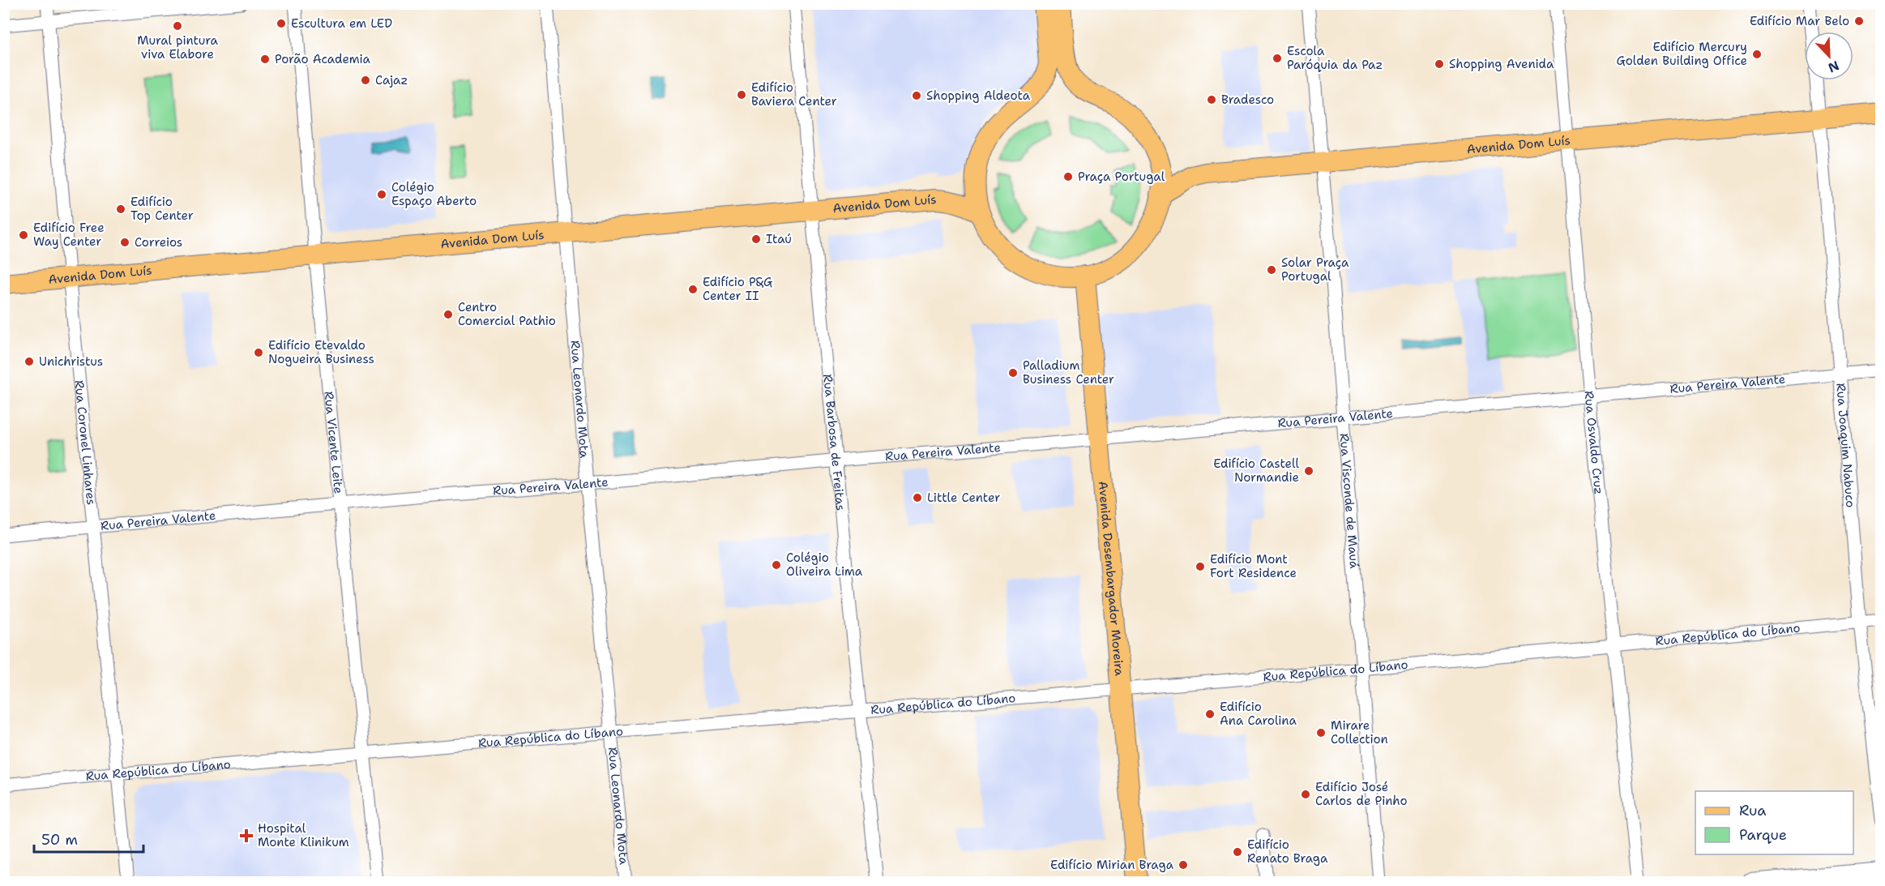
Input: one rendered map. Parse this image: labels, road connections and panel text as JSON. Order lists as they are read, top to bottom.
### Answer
{
  "streets": {
    "main road": ["Avenida Dom Luís", "Avenida Desembargador Moreira"],
    "street": [
      "Rua Pereira Valente",
      "Rua Leonardo Mota",
      "Rua Coronel Linhares",
      "Rua Vicente Leite",
      "Rua Barbosa de Freitas",
      "Rua Osvaldo Cruz",
      "Rua Joaquim Nabuco",
      "Rua Visconde de Mauá",
      "Rua República do Líbano"
    ]
  },
  "crossings": [
    ["Avenida Dom Luís", "Rua Leonardo Mota"],
    ["Avenida Dom Luís", "Rua Coronel Linhares"],
    ["Avenida Dom Luís", "Rua Vicente Leite"],
    ["Avenida Dom Luís", "Rua Barbosa de Freitas"],
    ["Avenida Dom Luís", "Rua Osvaldo Cruz"],
    ["Avenida Dom Luís", "Rua Joaquim Nabuco"],
    ["Avenida Dom Luís", "Rua Visconde de Mauá"],
    ["Rua Pereira Valente", "Rua Leonardo Mota"],
    ["Rua Pereira Valente", "Rua Coronel Linhares"],
    ["Rua Pereira Valente", "Rua Vicente Leite"],
    ["Rua Pereira Valente", "Rua Barbosa de Freitas"],
    ["Rua Pereira Valente", "Rua Osvaldo Cruz"],
    ["Rua Pereira Valente", "Rua Joaquim Nabuco"],
    ["Rua Pereira Valente", "Rua Visconde de Mauá"],
    ["Rua Pereira Valente", "Avenida Desembargador Moreira"],
    ["Rua Leonardo Mota", "Rua República do Líbano"],
    ["Rua Coronel Linhares", "Rua República do Líbano"],
    ["Rua Vicente Leite", "Rua República do Líbano"],
    ["Rua Barbosa de Freitas", "Rua República do Líbano"],
    ["Rua Osvaldo Cruz", "Rua República do Líbano"],
    ["Rua Joaquim Nabuco", "Rua República do Líbano"],
    ["Rua Visconde de Mauá", "Rua República do Líbano"],
    ["Avenida Desembargador Moreira", "Rua República do Líbano"]
  ],
  "places": {
    "other": [
      "Edifício Mar Belo",
      "Escultura em LED",
      "Mural pintura viva Elabore",
      "Edifício Mercury Golden Building Office",
      "Escola Paróquia da Paz",
      "Porão Academia",
      "Shopping Avenida",
      "Cajaz",
      "Edifício Baviera Center",
      "Shopping Aldeota",
      "Bradesco",
      "Praça Portugal",
      "Colégio Espaço Aberto",
      "Edifício Top Center",
      "Edifício Free Way Center",
      "Itaú",
      "Correios",
      "Solar Praça Portugal",
      "Edifício P&G Center II",
      "Centro Comercial Pathio",
      "Edifício Etevaldo Nogueira Business",
      "Unichristus",
      "Palladium Business Center",
      "Edifício Castell Normandie",
      "Little Center",
      "Colégio Oliveira Lima",
      "Edifício Mont Fort Residence",
      "Edifício Ana Carolina",
      "Mirare Collection",
      "Edifício José Carlos de Pinho",
      "Edifício Renato Braga",
      "Edifício Mirian Braga"
    ],
    "health": ["Hospital Monte Klinikum"]
  },
  "legend": ["Rua", "Parque"],
  "scale_bar": "50 m",
  "north": "bottom right"
}
